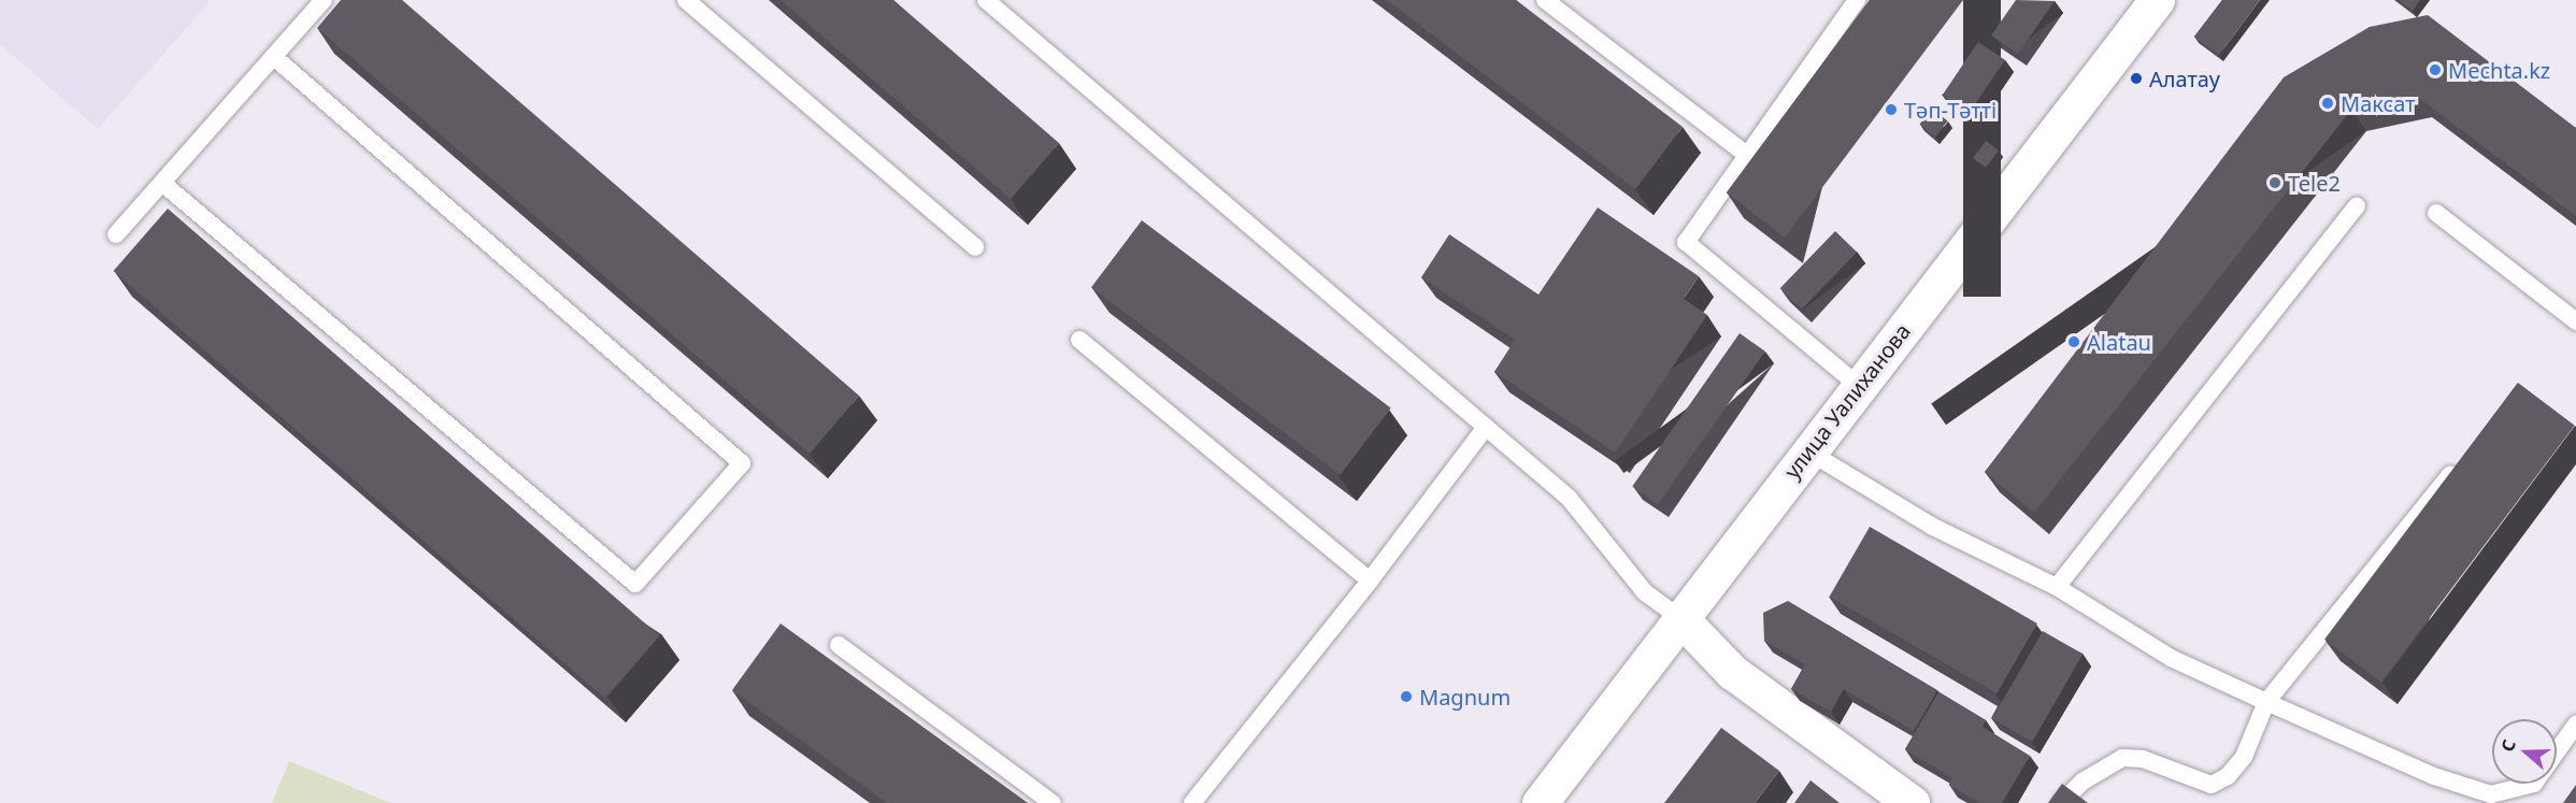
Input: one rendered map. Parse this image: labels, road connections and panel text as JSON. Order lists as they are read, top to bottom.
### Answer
{
  "streets": {
    "main road": ["улица Уалиханова"]
  },
  "places": [
    "Mechta.kz",
    "Алатау",
    "Максат",
    "Тәп-Тәтті",
    "Tele2",
    "Alatau",
    "Magnum"
  ],
  "north": "left"
}
